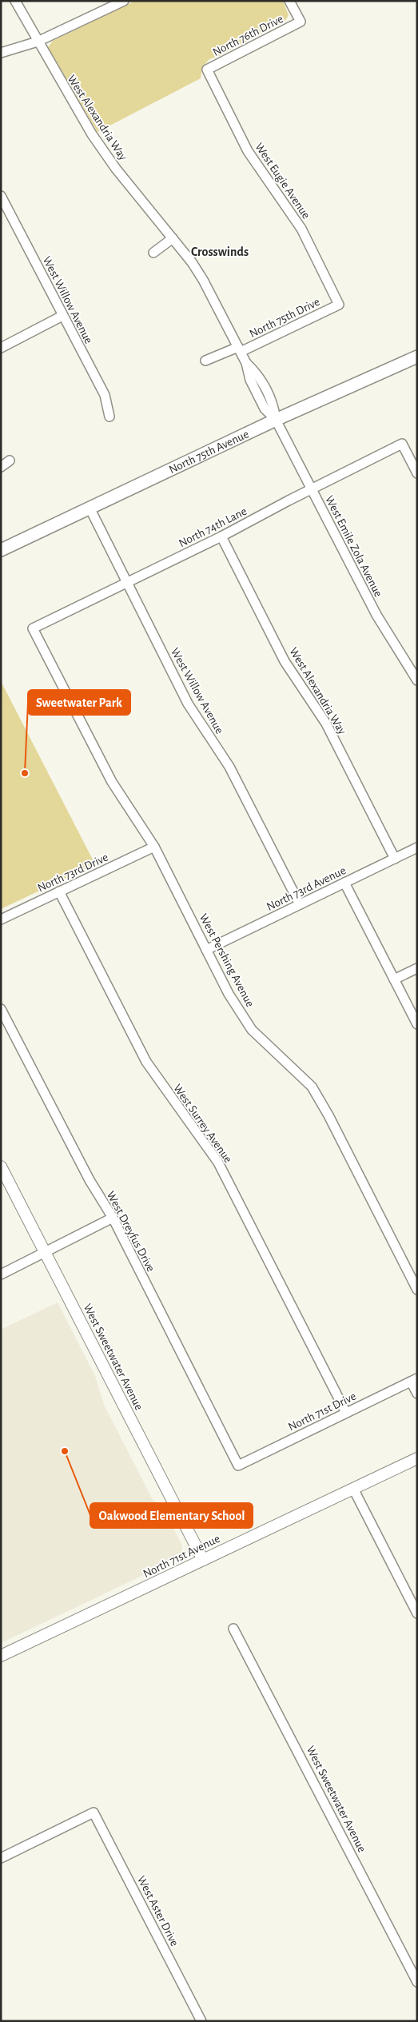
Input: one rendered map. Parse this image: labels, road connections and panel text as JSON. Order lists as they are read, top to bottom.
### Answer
{
  "streets": {
    "main road": ["North 75th Avenue"],
    "street": [
      "North 76th Drive",
      "West Alexandria Way",
      "West Eugie Avenue",
      "West Willow Avenue",
      "North 75th Drive",
      "North 74th Lane",
      "West Emile Zola Avenue",
      "North 73rd Drive",
      "North 73rd Avenue",
      "West Pershing Avenue",
      "West Surrey Avenue",
      "West Dreyfus Drive",
      "West Sweetwater Avenue",
      "North 71st Drive",
      "North 71st Avenue",
      "West Aster Drive"
    ]
  },
  "crossings": [
    ["North 76th Drive", "West Eugie Avenue"],
    ["West Alexandria Way", "North 75th Drive"],
    ["West Alexandria Way", "North 75th Avenue"],
    ["West Alexandria Way", "North 74th Lane"],
    ["West Alexandria Way", "West Emile Zola Avenue"],
    ["West Alexandria Way", "North 73rd Avenue"],
    ["West Eugie Avenue", "North 75th Drive"],
    ["West Willow Avenue", "North 75th Avenue"],
    ["West Willow Avenue", "North 74th Lane"],
    ["West Willow Avenue", "North 73rd Avenue"],
    ["North 75th Avenue", "West Emile Zola Avenue"],
    ["North 74th Lane", "West Emile Zola Avenue"],
    ["North 74th Lane", "West Pershing Avenue"],
    ["North 73rd Drive", "West Pershing Avenue"],
    ["North 73rd Drive", "West Surrey Avenue"],
    ["North 73rd Avenue", "West Pershing Avenue"],
    ["West Surrey Avenue", "North 71st Drive"],
    ["West Dreyfus Drive", "North 71st Drive"],
    ["West Sweetwater Avenue", "North 71st Avenue"]
  ],
  "districts": ["Crosswinds"],
  "places": ["Sweetwater Park", "Oakwood Elementary School"]
}
